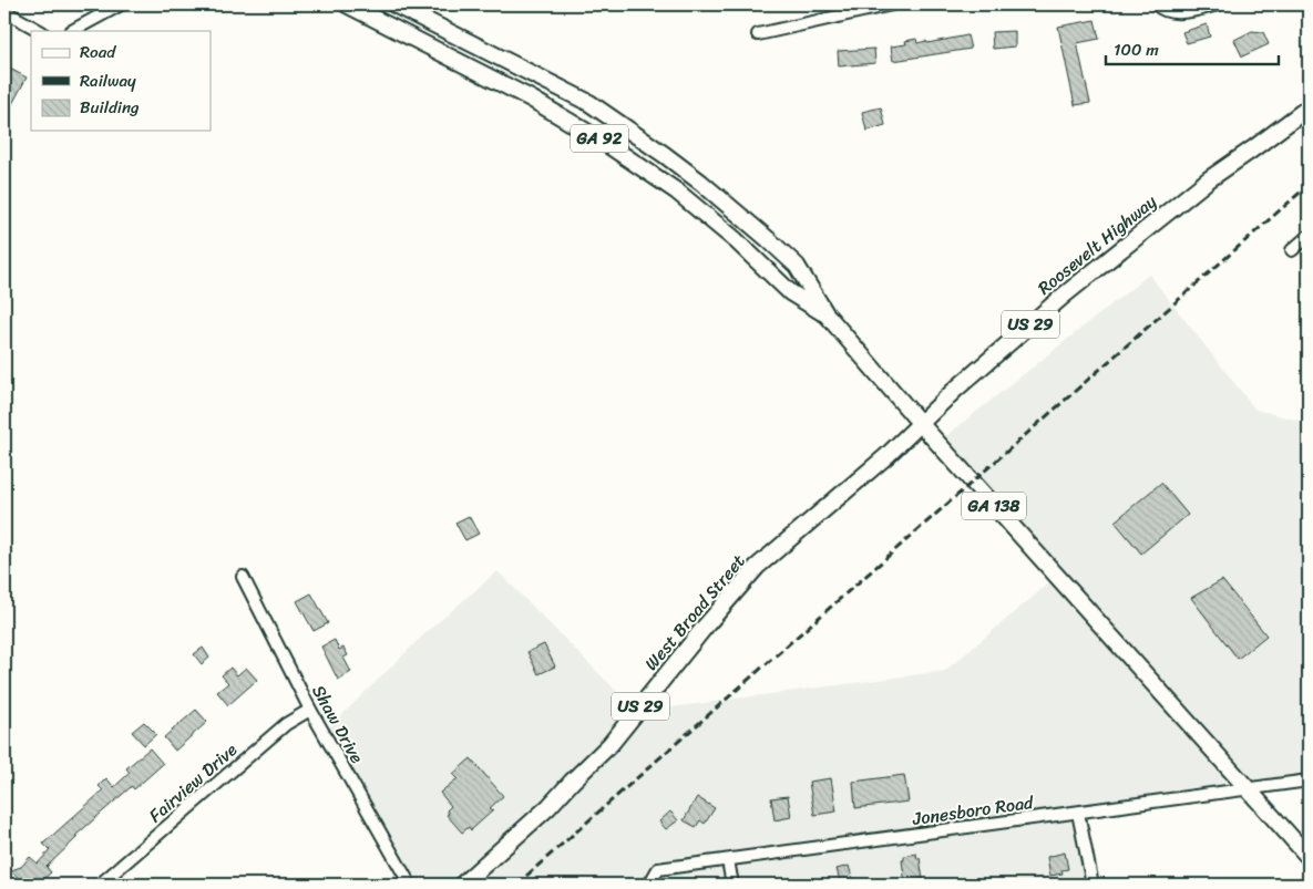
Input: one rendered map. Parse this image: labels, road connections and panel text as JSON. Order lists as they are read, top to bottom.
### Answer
{
  "streets": {
    "main road": [
      "GA 92",
      "Roosevelt Highway",
      "US 29",
      "GA 138",
      "West Broad Street"
    ],
    "street": ["Shaw Drive", "Fairview Drive", "Jonesboro Road"]
  },
  "crossings": [
    ["GA 92", "Roosevelt Highway"],
    ["GA 92", "GA 138"],
    ["GA 92", "West Broad Street"],
    ["Roosevelt Highway", "GA 138"],
    ["Roosevelt Highway", "West Broad Street"],
    ["GA 138", "West Broad Street"],
    ["GA 138", "Jonesboro Road"],
    ["Shaw Drive", "Fairview Drive"]
  ],
  "legend": ["Road", "Railway", "Building"],
  "scale_bar": "100 m"
}
